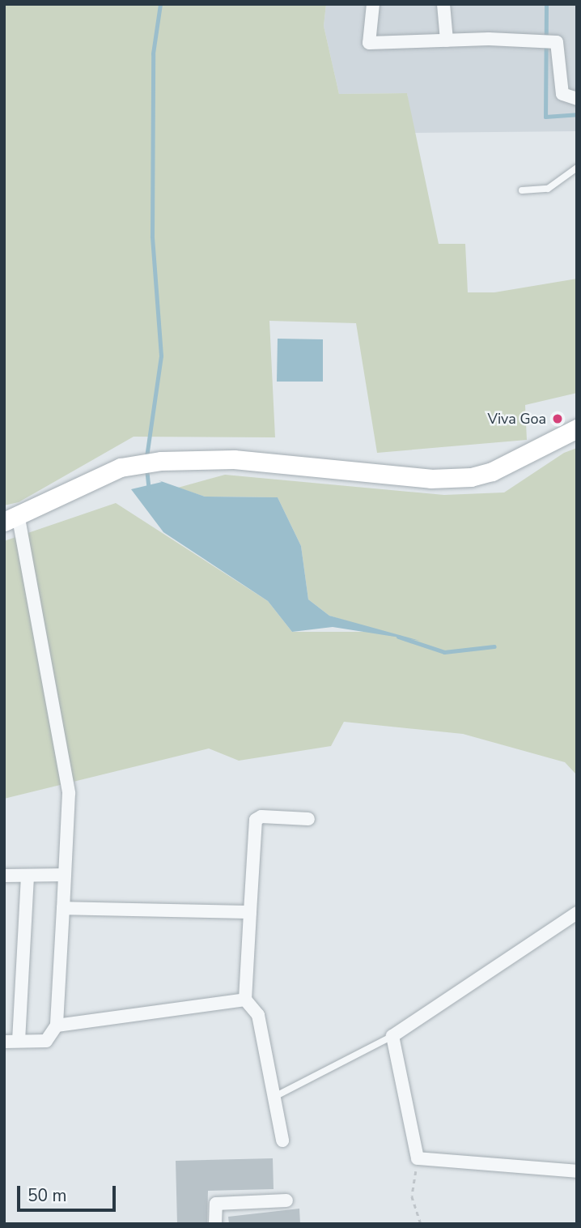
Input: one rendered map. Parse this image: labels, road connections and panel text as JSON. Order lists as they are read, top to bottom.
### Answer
{
  "places": ["Viva Goa"],
  "scale_bar": "50 m"
}
